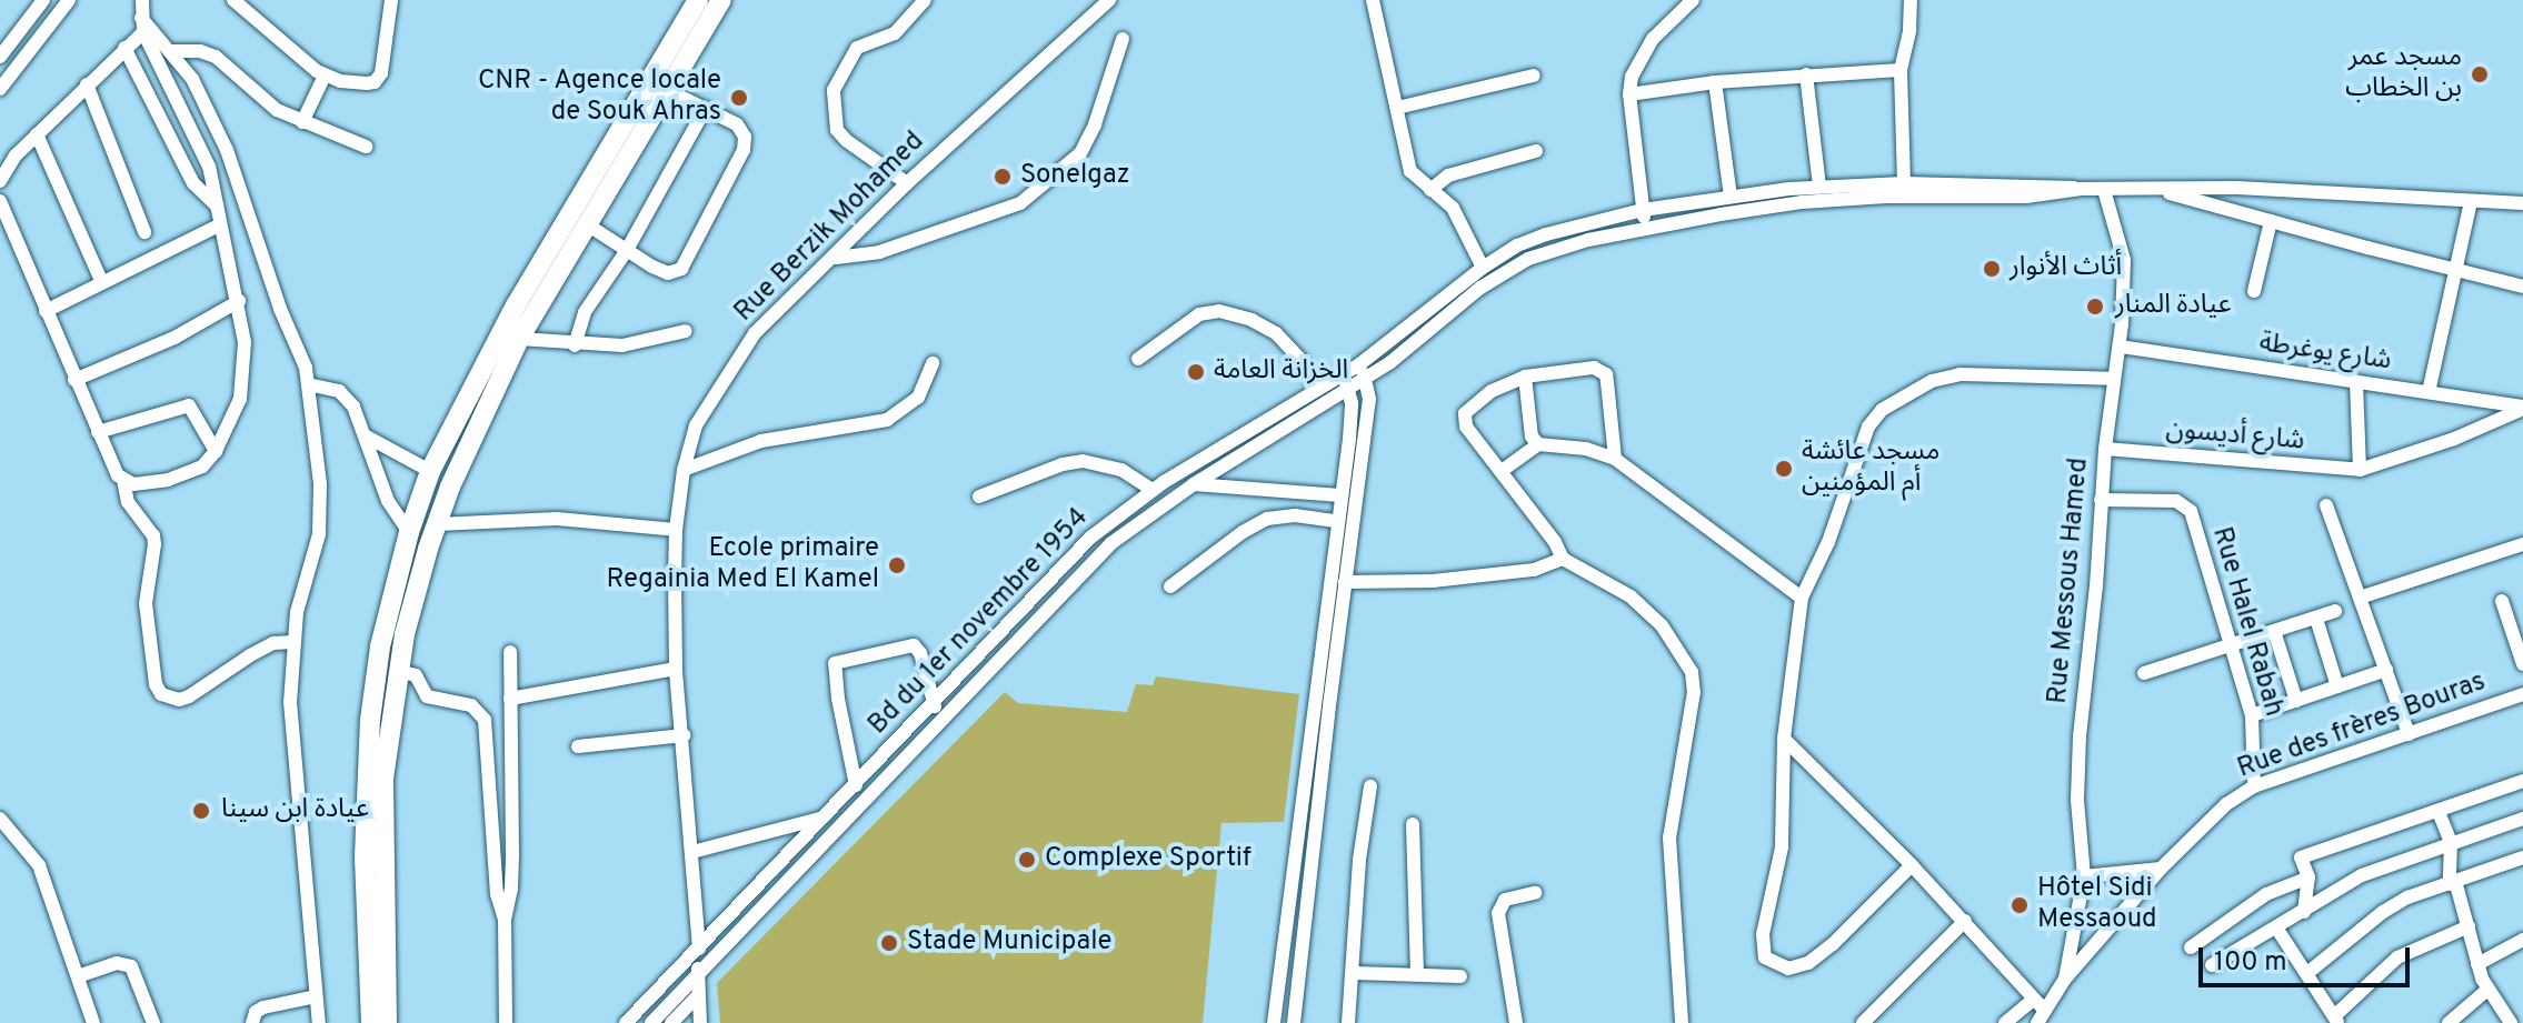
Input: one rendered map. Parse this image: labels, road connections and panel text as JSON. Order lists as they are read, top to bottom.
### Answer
{
  "streets": {
    "street": [
      "Rue Berzik Mohamed",
      "شارع يوغرطة",
      "شارع أديسون",
      "Rue Messous Hamed",
      "Bd du 1er novembre 1954",
      "Rue Halel Rabah",
      "Rue des frères Bouras"
    ]
  },
  "crossings": [
    ["Rue Berzik Mohamed", "Bd du 1er novembre 1954"],
    ["شارع يوغرطة", "Rue Messous Hamed"],
    ["شارع أديسون", "Rue Messous Hamed"],
    ["Rue Messous Hamed", "Rue Halel Rabah"],
    ["Rue Messous Hamed", "Rue des frères Bouras"],
    ["Rue Halel Rabah", "Rue des frères Bouras"]
  ],
  "places": [
    "مسجد عمر بن الخطاب",
    "CNR - Agence locale de Souk Ahras",
    "Sonelgaz",
    "أثاث الأنوار",
    "عيادة المنار",
    "الخزانة العامة",
    "مسجد عائشة أم المؤمنين",
    "Ecole primaire Regainia Med El Kamel",
    "عيادة ابن سينا",
    "Complexe Sportif",
    "Hôtel Sidi Messaoud",
    "Stade Municipale"
  ],
  "scale_bar": "100 m"
}
